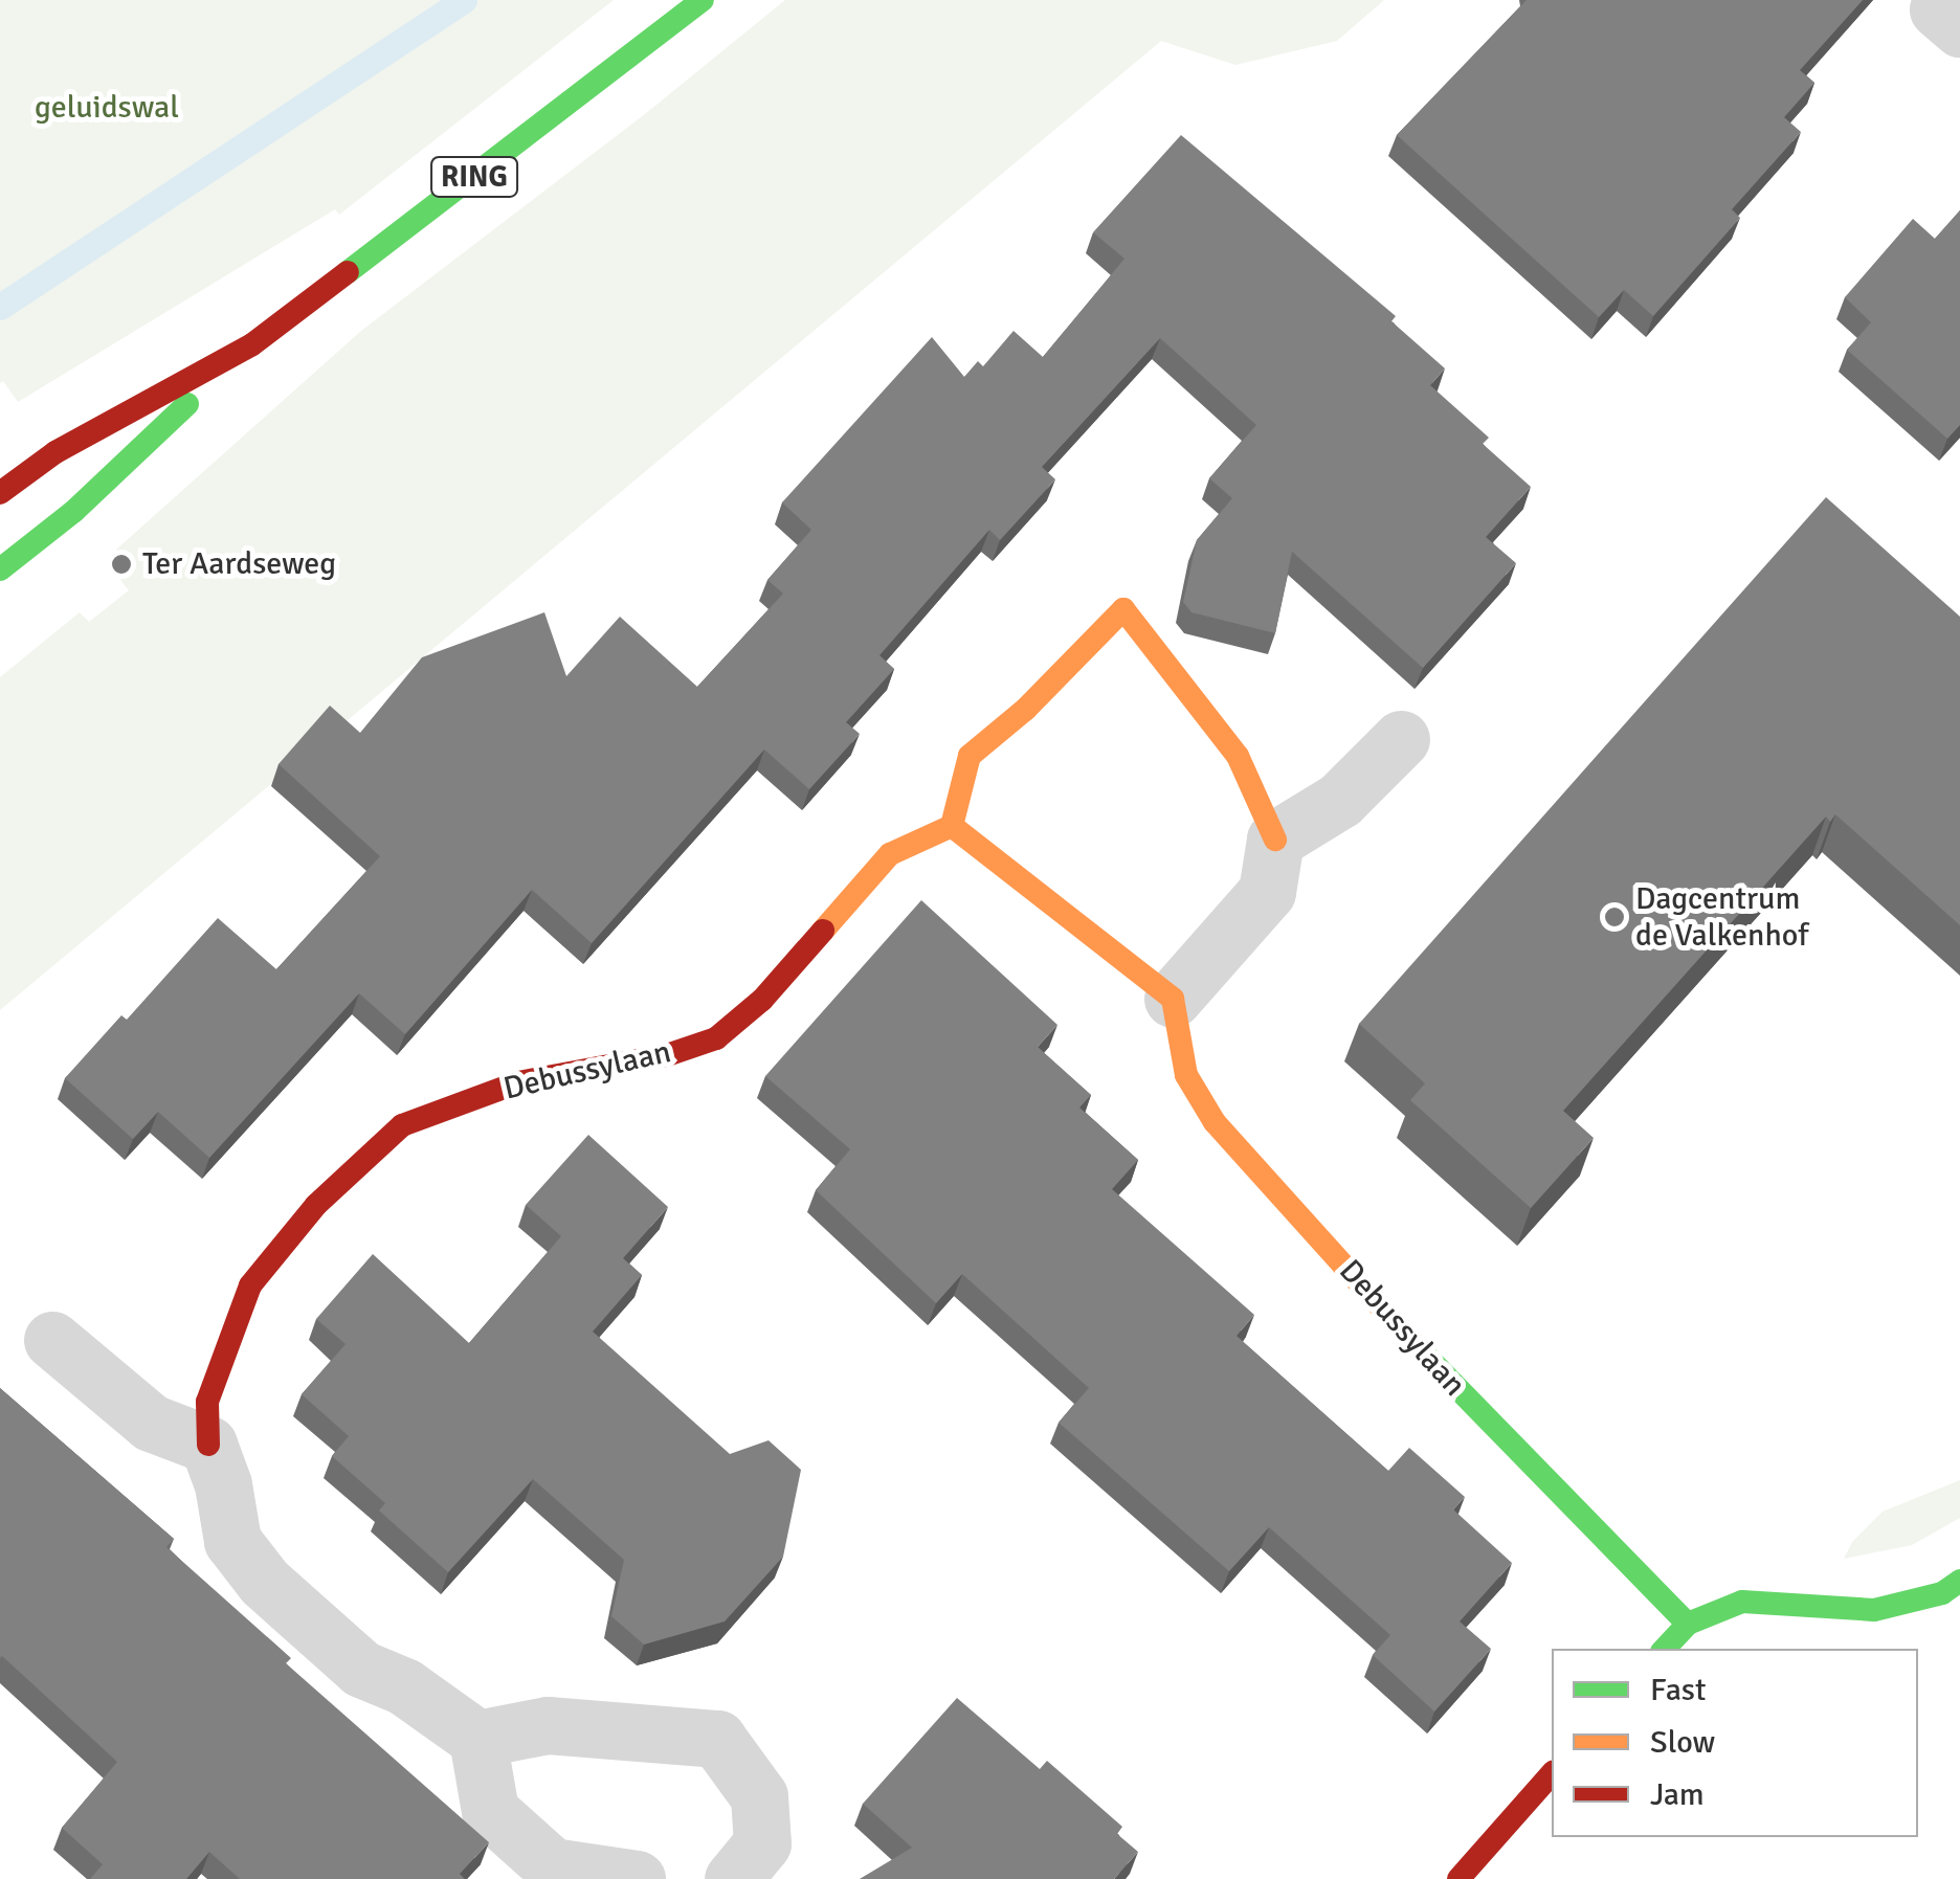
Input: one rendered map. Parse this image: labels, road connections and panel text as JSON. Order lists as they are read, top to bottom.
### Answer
{
  "streets": {
    "street": ["RING", "Debussylaan"]
  },
  "parks": ["geluidswal"],
  "places": ["Ter Aardseweg", "Dagcentrum de Valkenhof"],
  "legend": ["Fast", "Slow", "Jam"]
}
